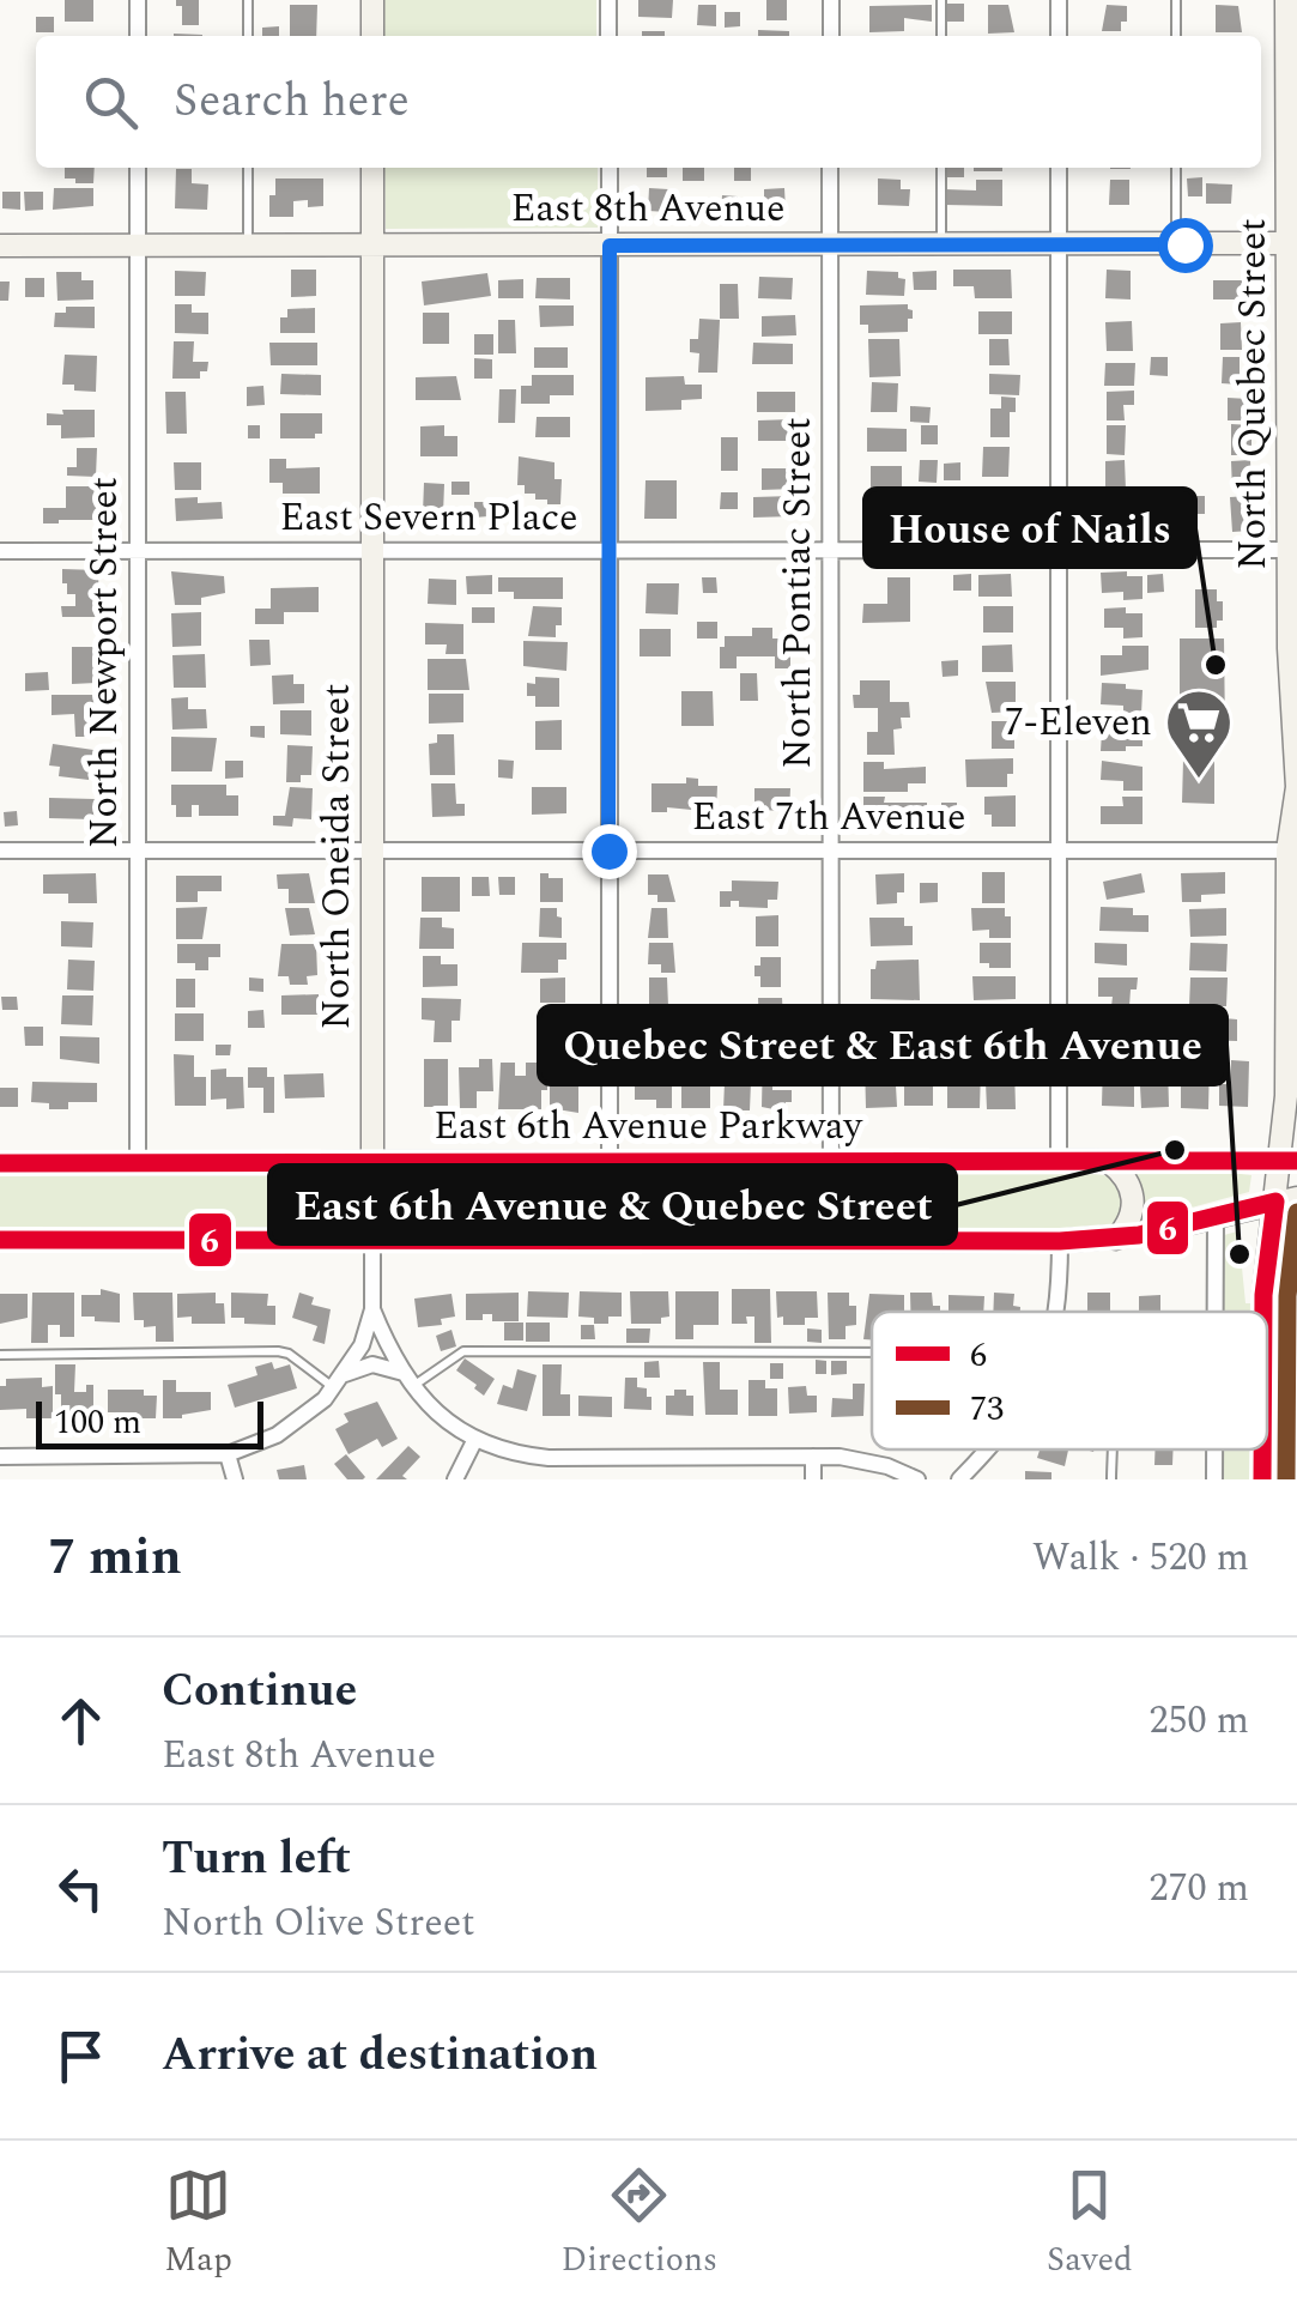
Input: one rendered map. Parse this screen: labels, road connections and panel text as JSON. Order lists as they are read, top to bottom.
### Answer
{
  "streets": {
    "main road": [
      "East 8th Avenue",
      "North Quebec Street",
      "North Oneida Street",
      "East 6th Avenue Parkway"
    ],
    "street": [
      "East Severn Place",
      "North Pontiac Street",
      "North Newport Street",
      "East 7th Avenue"
    ]
  },
  "crossings": [
    ["East 8th Avenue", "North Quebec Street"],
    ["East 8th Avenue", "North Pontiac Street"],
    ["East 8th Avenue", "North Newport Street"],
    ["East 8th Avenue", "North Oneida Street"],
    ["North Quebec Street", "East Severn Place"],
    ["North Quebec Street", "East 7th Avenue"],
    ["North Quebec Street", "East 6th Avenue Parkway"],
    ["East Severn Place", "North Pontiac Street"],
    ["East Severn Place", "North Newport Street"],
    ["East Severn Place", "North Oneida Street"],
    ["North Pontiac Street", "East 7th Avenue"],
    ["North Pontiac Street", "East 6th Avenue Parkway"],
    ["North Newport Street", "East 7th Avenue"],
    ["North Newport Street", "East 6th Avenue Parkway"],
    ["East 7th Avenue", "North Oneida Street"],
    ["North Oneida Street", "East 6th Avenue Parkway"]
  ],
  "places": {
    "other": ["House of Nails", "East 6th Avenue & Quebec Street", "Quebec Street & East 6th Avenue"],
    "supermarket": ["7-Eleven"]
  },
  "lines": ["transit line 6", "transit line 73"],
  "legend": ["6", "73"],
  "scale_bar": "100 m",
  "page": {
    "search": "Search here",
    "scale": "100 m",
    "heading": ["7 min", "Walk · 520 m"],
    "list": [
      ["Continue", "East 8th Avenue", "250 m"],
      ["Turn left", "North Olive Street", "270 m"],
      "Arrive at destination"
    ],
    "nav": ["Map", "Directions", "Saved"]
  }
}
